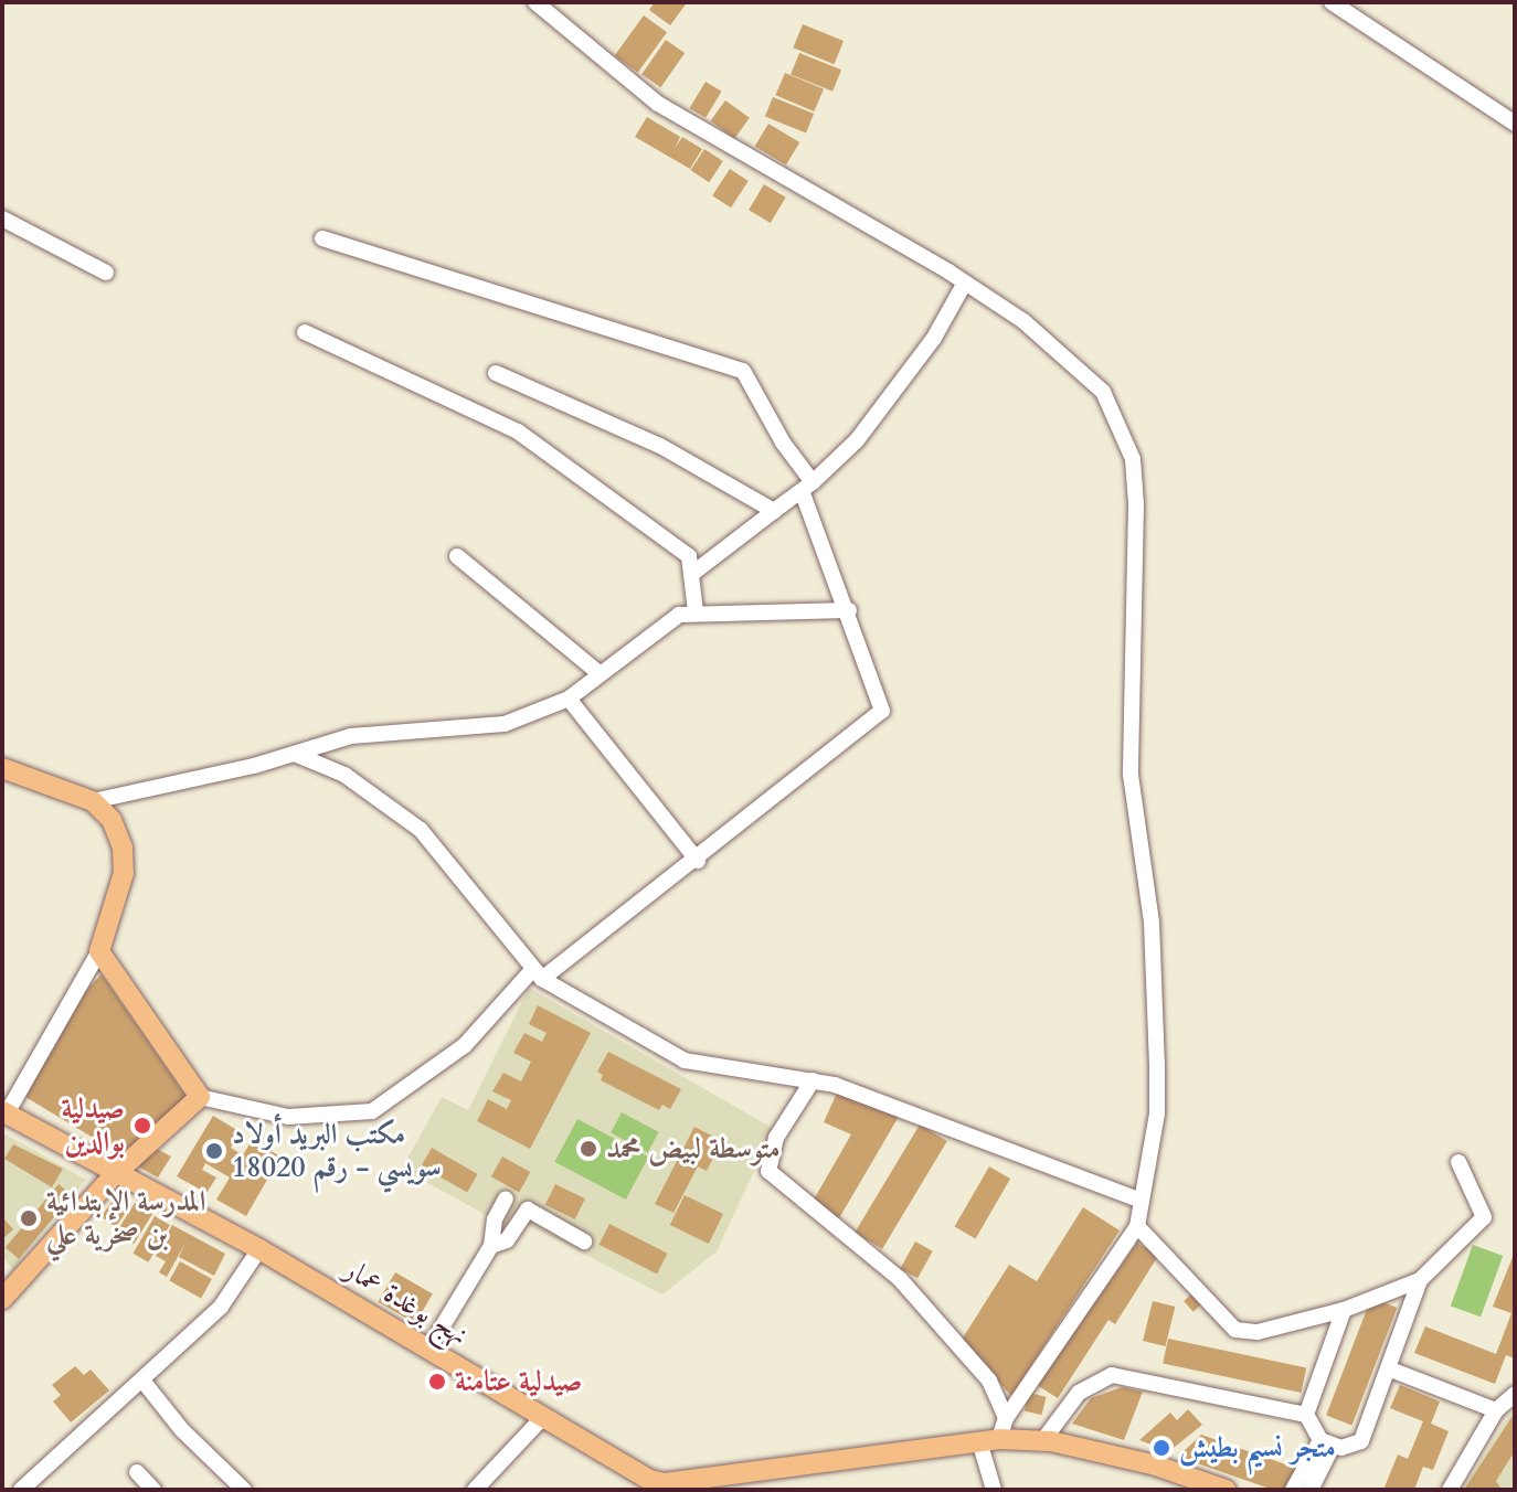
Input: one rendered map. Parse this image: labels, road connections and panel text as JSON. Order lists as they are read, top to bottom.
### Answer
{
  "streets": {
    "main road": ["نهج بوغدة عمار"]
  },
  "places": [
    "صيدلية بوالدين",
    "متوسطة لبيض محمد",
    "مكتب البريد أولاد سويسي - رقم 18020",
    "المدرسة الإبتدائية بن صخرية علي",
    "صيدلية عتامنة",
    "متجر نسيم بطيش"
  ]
}
